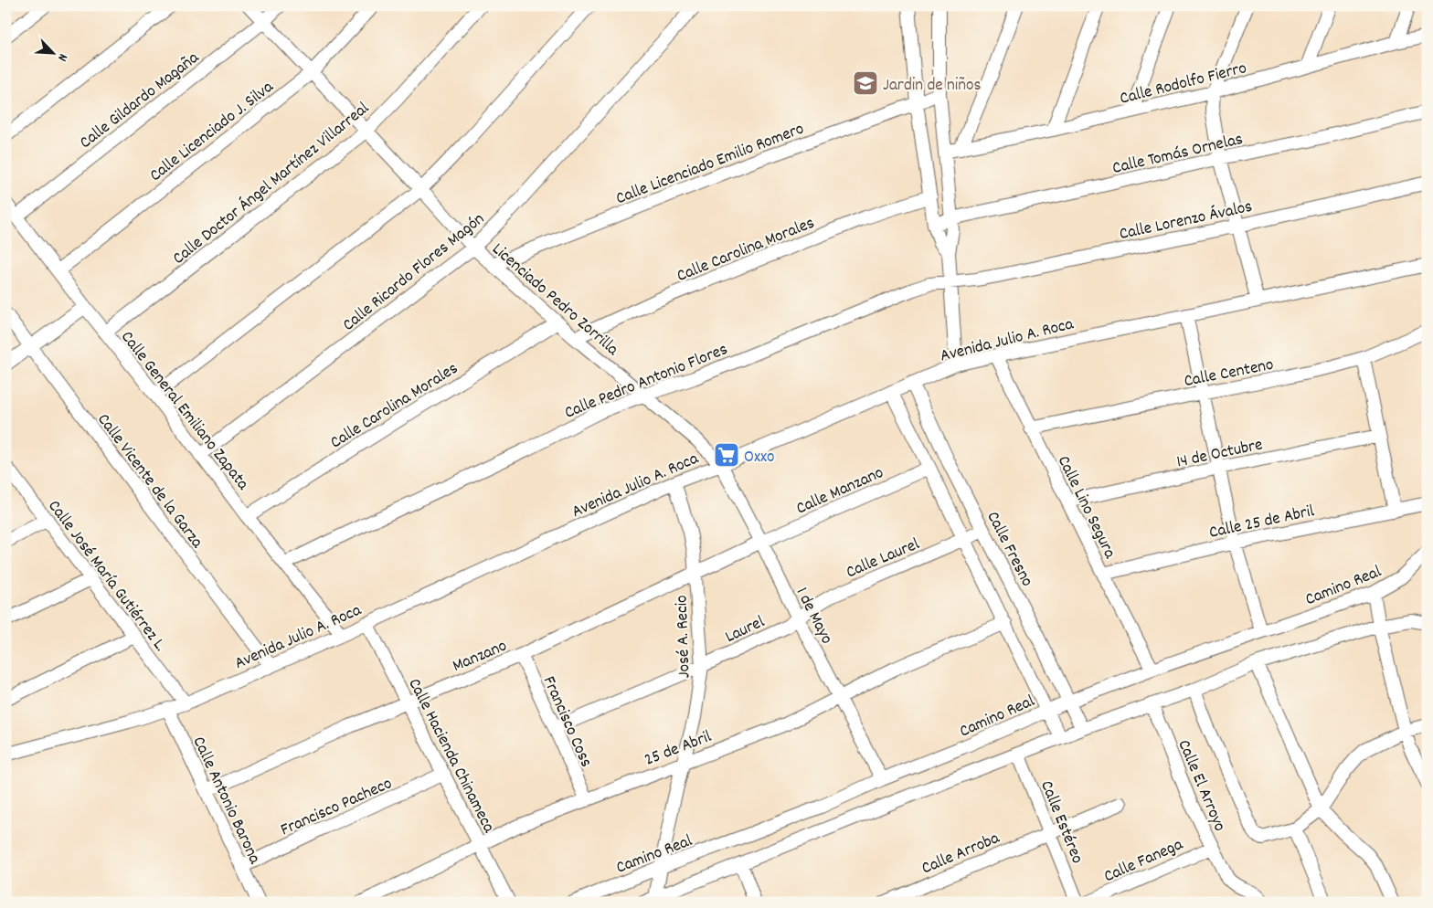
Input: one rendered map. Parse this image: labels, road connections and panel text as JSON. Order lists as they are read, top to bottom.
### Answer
{
  "streets": {
    "street": [
      "Calle Rodolfo Fierro",
      "Calle Gildardo Magaña",
      "Calle Licenciado J. Silva",
      "Calle Tomás Ornelas",
      "Calle Licenciado Emilio Romero",
      "Calle Doctor Ángel Martínez Villarreal",
      "Calle Lorenzo Ávalos",
      "Calle Carolina Morales",
      "Calle Ricardo Flores Magón",
      "Licenciado Pedro Zorrilla",
      "Avenida Julio A. Roca",
      "Calle Centeno",
      "Calle Pedro Antonio Flores",
      "Calle General Emiliano Zapata",
      "14 de Octubre",
      "Calle Vicente de la Garza",
      "Calle Manzano",
      "Calle Lino Segura",
      "Calle 25 de Abril",
      "Calle Fresno",
      "Calle Laurel",
      "Calle José María Gutiérrez L.",
      "Camino Real",
      "1 de Mayo",
      "Laurel",
      "José A. Recio",
      "Manzano",
      "Francisco Coss",
      "25 de Abril",
      "Calle Hacienda Chinameca",
      "Calle El Arroyo",
      "Calle Antonio Barona",
      "Francisco Pacheco",
      "Calle Estéreo",
      "Calle Arroba",
      "Calle Fanega"
    ]
  },
  "crossings": [
    ["Calle Gildardo Magaña", "Licenciado Pedro Zorrilla"],
    ["Calle Gildardo Magaña", "Calle General Emiliano Zapata"],
    ["Calle Licenciado J. Silva", "Licenciado Pedro Zorrilla"],
    ["Calle Licenciado J. Silva", "Calle General Emiliano Zapata"],
    ["Calle Licenciado Emilio Romero", "Licenciado Pedro Zorrilla"],
    ["Calle Doctor Ángel Martínez Villarreal", "Licenciado Pedro Zorrilla"],
    ["Calle Doctor Ángel Martínez Villarreal", "Calle General Emiliano Zapata"],
    ["Calle Lorenzo Ávalos", "Calle Pedro Antonio Flores"],
    ["Calle Carolina Morales", "Licenciado Pedro Zorrilla"],
    ["Calle Carolina Morales", "Calle General Emiliano Zapata"],
    ["Calle Ricardo Flores Magón", "Licenciado Pedro Zorrilla"],
    ["Calle Ricardo Flores Magón", "Calle General Emiliano Zapata"],
    ["Licenciado Pedro Zorrilla", "Avenida Julio A. Roca"],
    ["Licenciado Pedro Zorrilla", "Calle Pedro Antonio Flores"],
    ["Licenciado Pedro Zorrilla", "1 de Mayo"],
    ["Avenida Julio A. Roca", "Calle General Emiliano Zapata"],
    ["Avenida Julio A. Roca", "Calle Vicente de la Garza"],
    ["Avenida Julio A. Roca", "Calle Lino Segura"],
    ["Avenida Julio A. Roca", "Calle Fresno"],
    ["Avenida Julio A. Roca", "Calle José María Gutiérrez L."],
    ["Avenida Julio A. Roca", "1 de Mayo"],
    ["Avenida Julio A. Roca", "José A. Recio"],
    ["Avenida Julio A. Roca", "Calle Hacienda Chinameca"],
    ["Avenida Julio A. Roca", "Calle Antonio Barona"],
    ["Calle Centeno", "Calle Lino Segura"],
    ["Calle Pedro Antonio Flores", "Calle General Emiliano Zapata"],
    ["14 de Octubre", "Calle Lino Segura"],
    ["Calle Manzano", "1 de Mayo"],
    ["Calle Manzano", "Manzano"],
    ["Calle Lino Segura", "Calle 25 de Abril"],
    ["Calle Lino Segura", "Camino Real"],
    ["Calle Fresno", "Calle Laurel"],
    ["Calle Fresno", "Camino Real"],
    ["Calle Laurel", "1 de Mayo"],
    ["Calle Laurel", "Laurel"],
    ["Camino Real", "1 de Mayo"],
    ["Camino Real", "José A. Recio"],
    ["1 de Mayo", "Laurel"],
    ["1 de Mayo", "Manzano"],
    ["1 de Mayo", "25 de Abril"],
    ["Laurel", "José A. Recio"],
    ["Laurel", "Francisco Coss"],
    ["José A. Recio", "Manzano"],
    ["José A. Recio", "25 de Abril"],
    ["Manzano", "Francisco Coss"],
    ["Manzano", "Calle Hacienda Chinameca"],
    ["Manzano", "Calle Antonio Barona"],
    ["Francisco Coss", "25 de Abril"],
    ["25 de Abril", "Calle Hacienda Chinameca"],
    ["Calle Hacienda Chinameca", "Francisco Pacheco"],
    ["Calle El Arroyo", "Calle Fanega"],
    ["Calle Antonio Barona", "Francisco Pacheco"],
    ["Calle Estéreo", "Calle Arroba"]
  ],
  "places": {
    "school or university": ["Jardin de niños"],
    "supermarket": ["Oxxo"]
  },
  "north": "bottom right"
}
